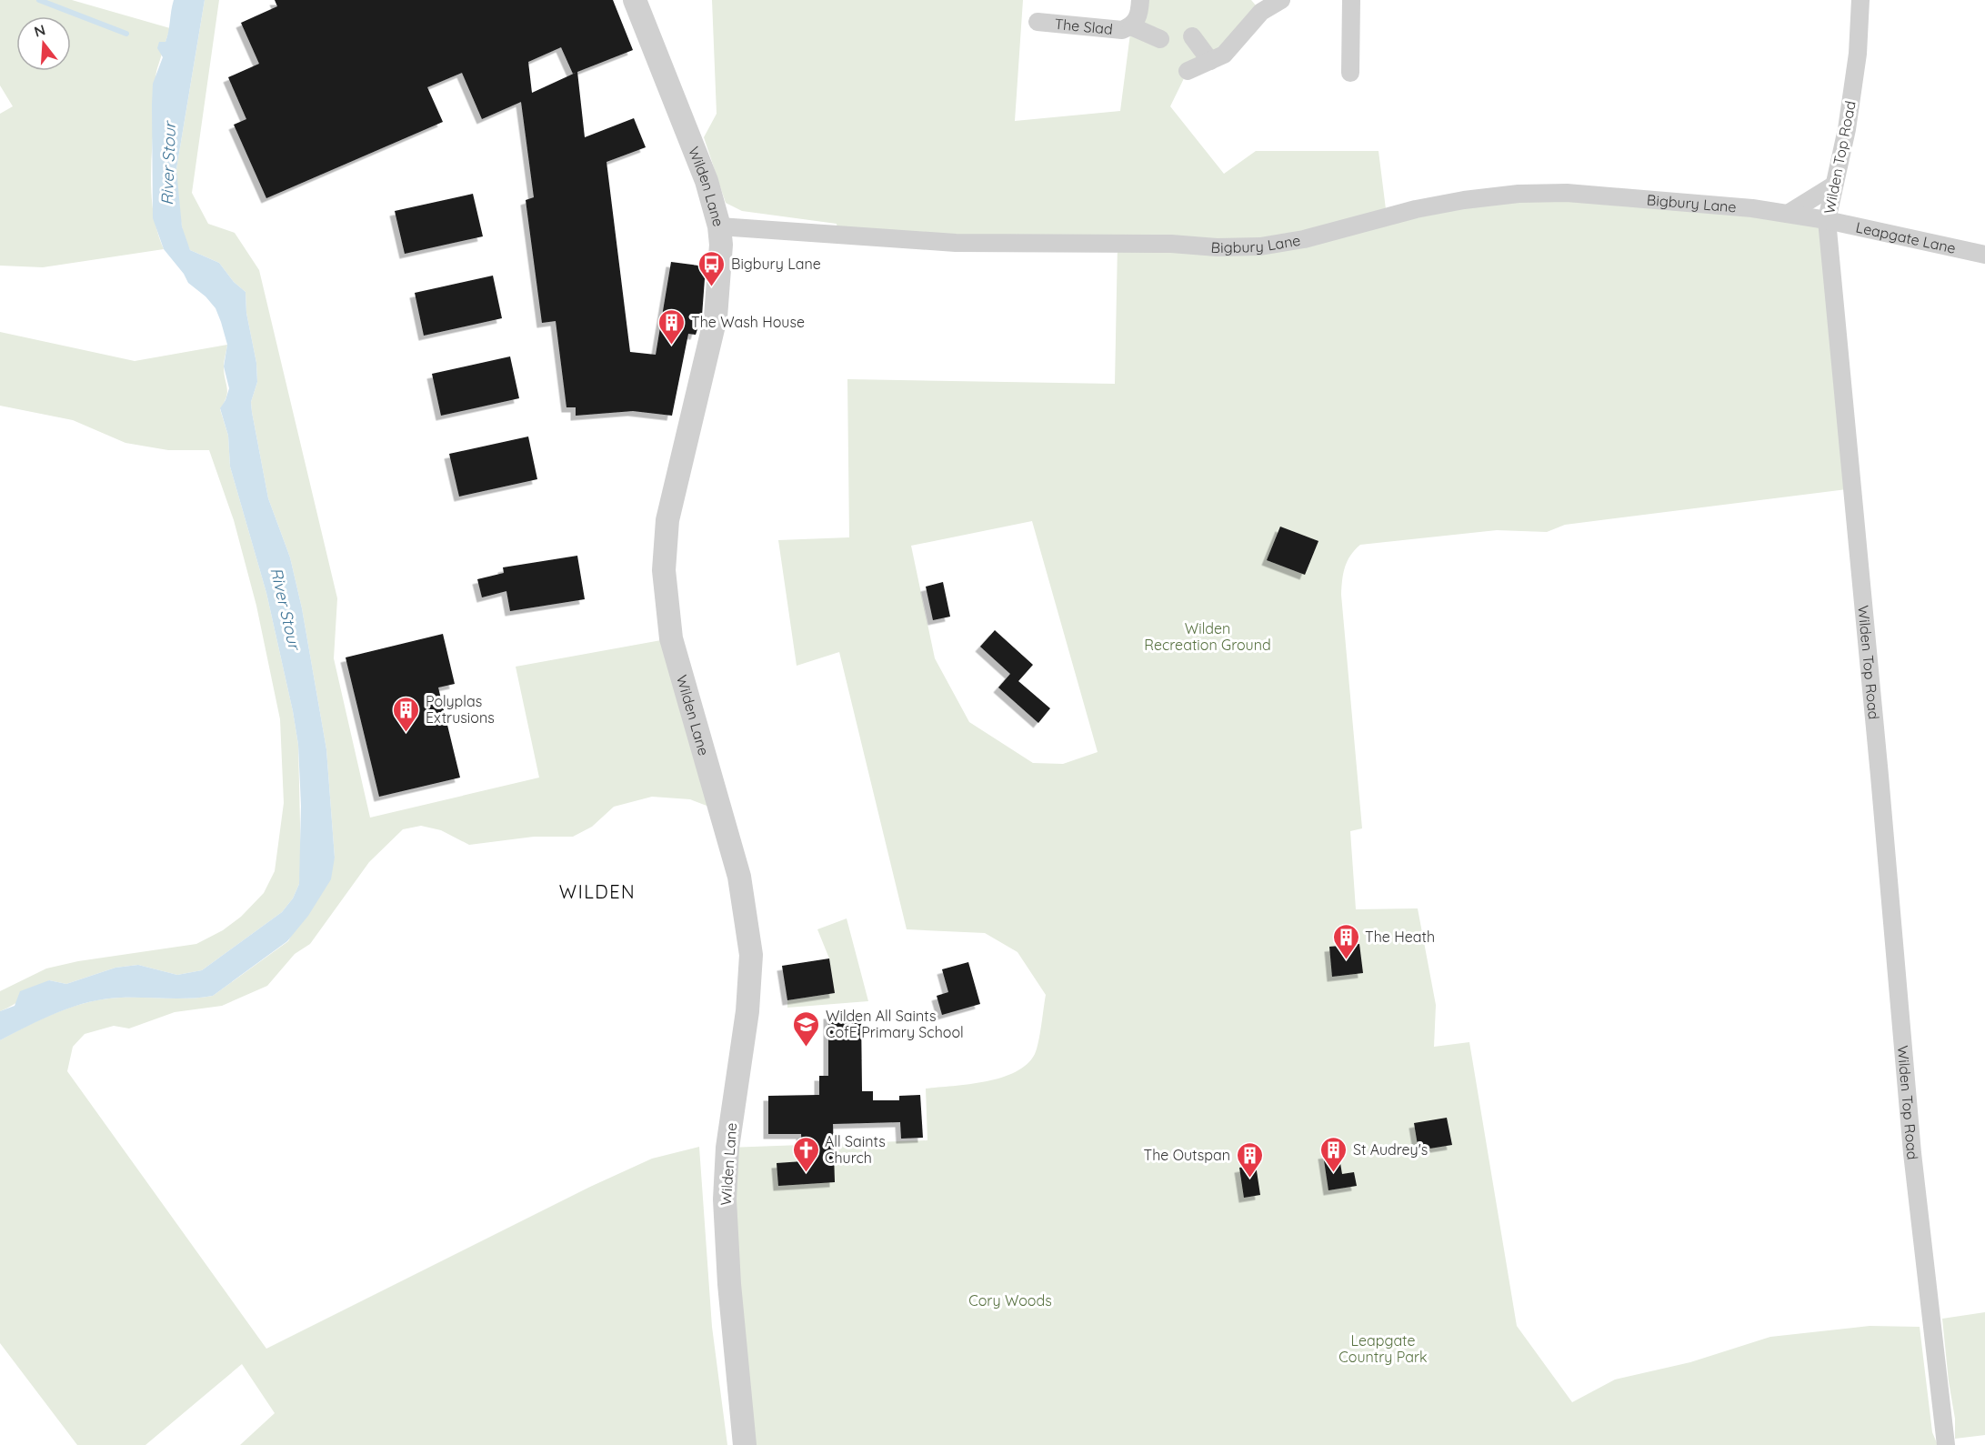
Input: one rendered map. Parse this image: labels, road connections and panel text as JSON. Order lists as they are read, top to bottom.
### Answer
{
  "streets": {
    "street": [
      "The Slad",
      "Wilden Top Road",
      "Wilden Lane",
      "Bigbury Lane",
      "Leapgate Lane"
    ]
  },
  "crossings": [
    ["Wilden Top Road", "Bigbury Lane"],
    ["Wilden Top Road", "Leapgate Lane"],
    ["Wilden Lane", "Bigbury Lane"],
    ["Bigbury Lane", "Leapgate Lane"]
  ],
  "districts": ["WILDEN"],
  "water": ["River Stour"],
  "parks": ["Wilden Recreation Ground", "Cory Woods", "Leapgate Country Park"],
  "places": {
    "bus stop": ["Bigbury Lane"],
    "building": [
      "The Wash House",
      "Polyplas Extrusions",
      "The Heath",
      "St Audrey's",
      "The Outspan"
    ],
    "school or university": ["Wilden All Saints CofE Primary School"],
    "church": ["All Saints Church"]
  },
  "north": "top"
}
